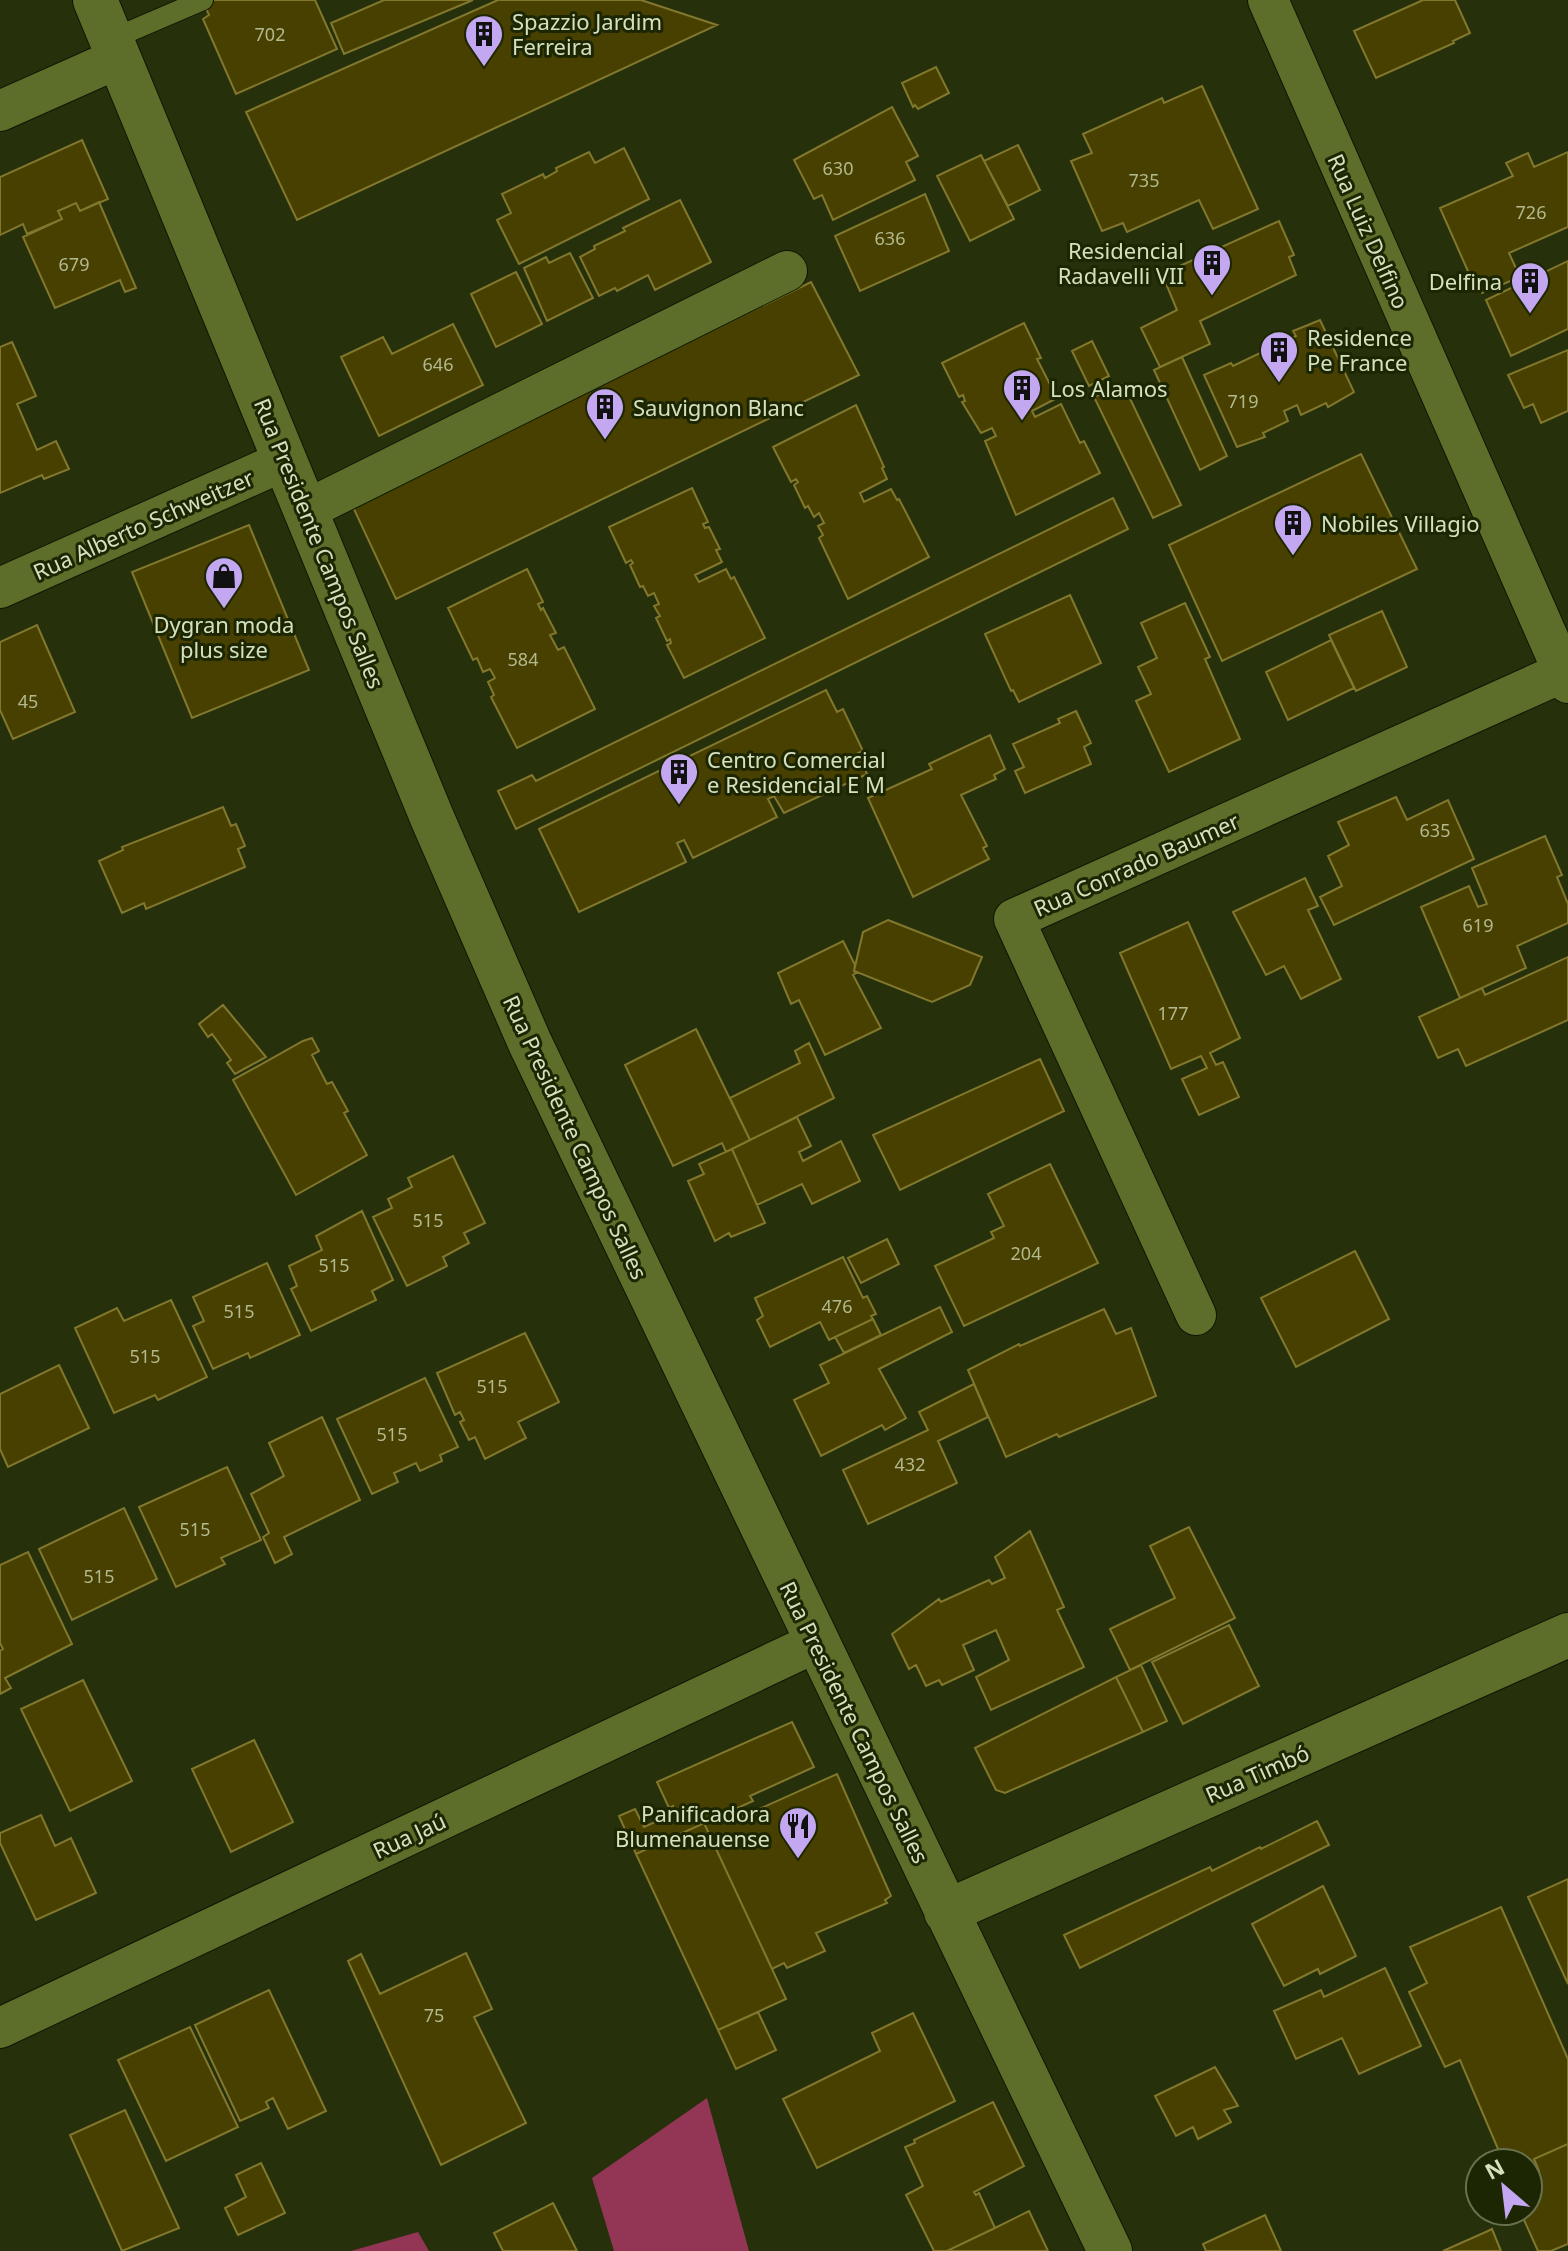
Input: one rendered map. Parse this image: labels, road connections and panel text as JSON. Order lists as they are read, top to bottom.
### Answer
{
  "streets": {
    "main road": ["Rua Presidente Campos Salles", "Rua Timbó"],
    "street": [
      "Rua Luiz Delfino",
      "Rua Alberto Schweitzer",
      "Rua Conrado Baumer",
      "Rua Jaú"
    ]
  },
  "crossings": [
    ["Rua Luiz Delfino", "Rua Conrado Baumer"],
    ["Rua Alberto Schweitzer", "Rua Presidente Campos Salles"],
    ["Rua Presidente Campos Salles", "Rua Timbó"],
    ["Rua Presidente Campos Salles", "Rua Jaú"]
  ],
  "places": {
    "building": [
      "Spazzio Jardim Ferreira",
      "Residencial Radavelli VII",
      "Delfina",
      "Residence Pe France",
      "Los Alamos",
      "Sauvignon Blanc",
      "Nobiles Villagio",
      "Centro Comercial e Residencial E M"
    ],
    "shop": ["Dygran moda plus size"],
    "restaurant": ["Panificadora Blumenauense"]
  },
  "house_numbers": [
    "702",
    "630",
    "735",
    "726",
    "636",
    "679",
    "646",
    "719",
    "584",
    "45",
    "635",
    "619",
    "177",
    "515",
    "204",
    "515",
    "476",
    "515",
    "515",
    "515",
    "515",
    "432",
    "515",
    "515",
    "75"
  ],
  "north": "top left"
}
